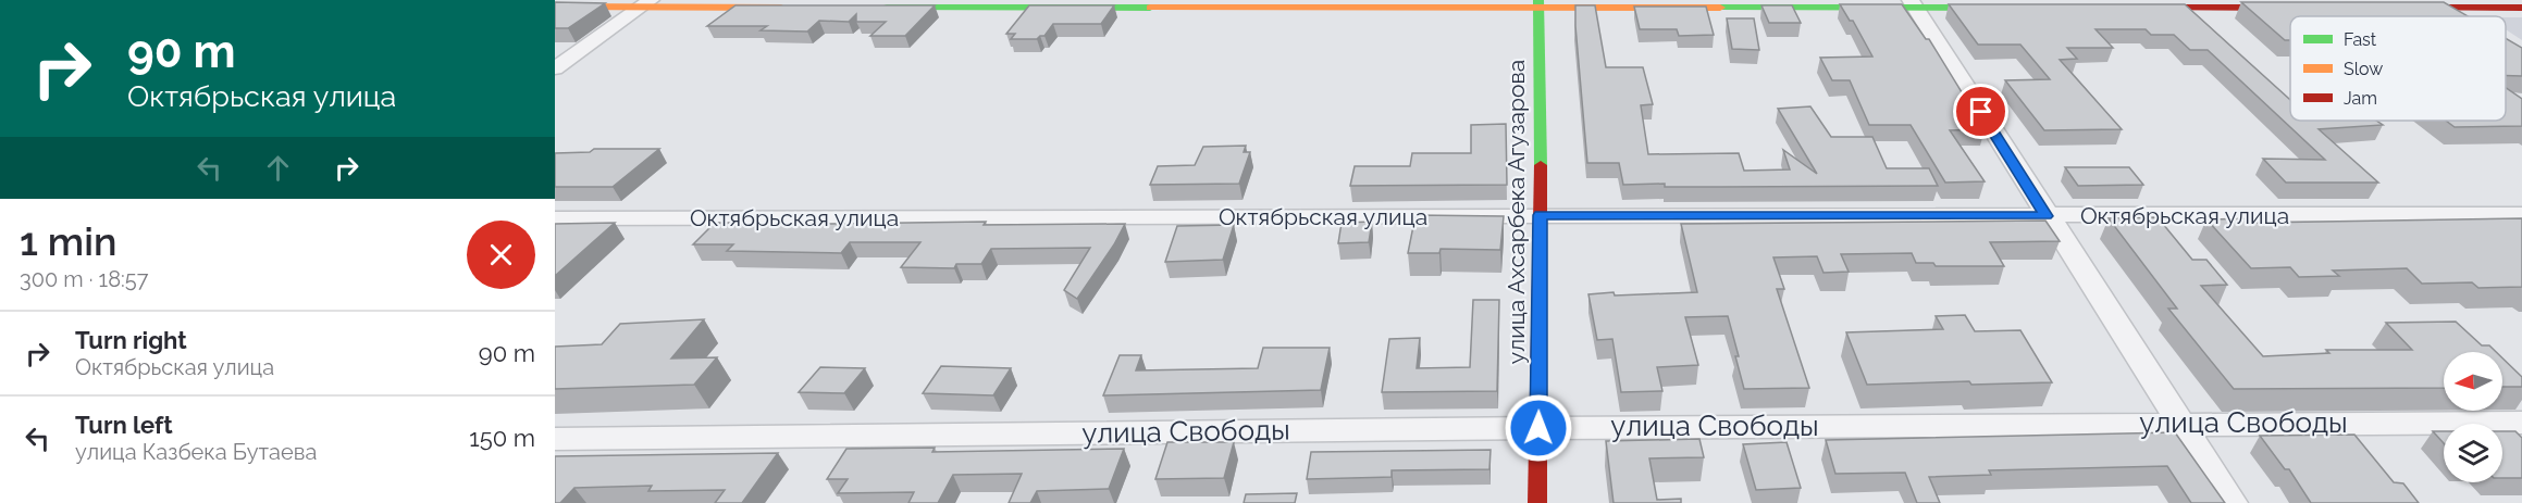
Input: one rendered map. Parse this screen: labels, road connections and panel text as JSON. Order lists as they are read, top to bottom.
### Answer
{
  "streets": {
    "street": ["улица Ахсарбека Агузарова", "Октябрьская улица", "улица Свободы"]
  },
  "crossings": [
    ["улица Ахсарбека Агузарова", "Октябрьская улица"],
    ["улица Ахсарбека Агузарова", "улица Свободы"]
  ],
  "legend": ["Fast", "Slow", "Jam"],
  "north": "left",
  "page": {
    "turn": ["90 m", "Октябрьская улица"],
    "heading": ["1 min", "300 m · 18:57"],
    "list": [
      {
        "name": "Turn right",
        "note": "Октябрьская улица",
        "value": "90 m"
      },
      {
        "name": "Turn left",
        "note": "улица Казбека Бутаева",
        "value": "150 m"
      }
    ]
  }
}
